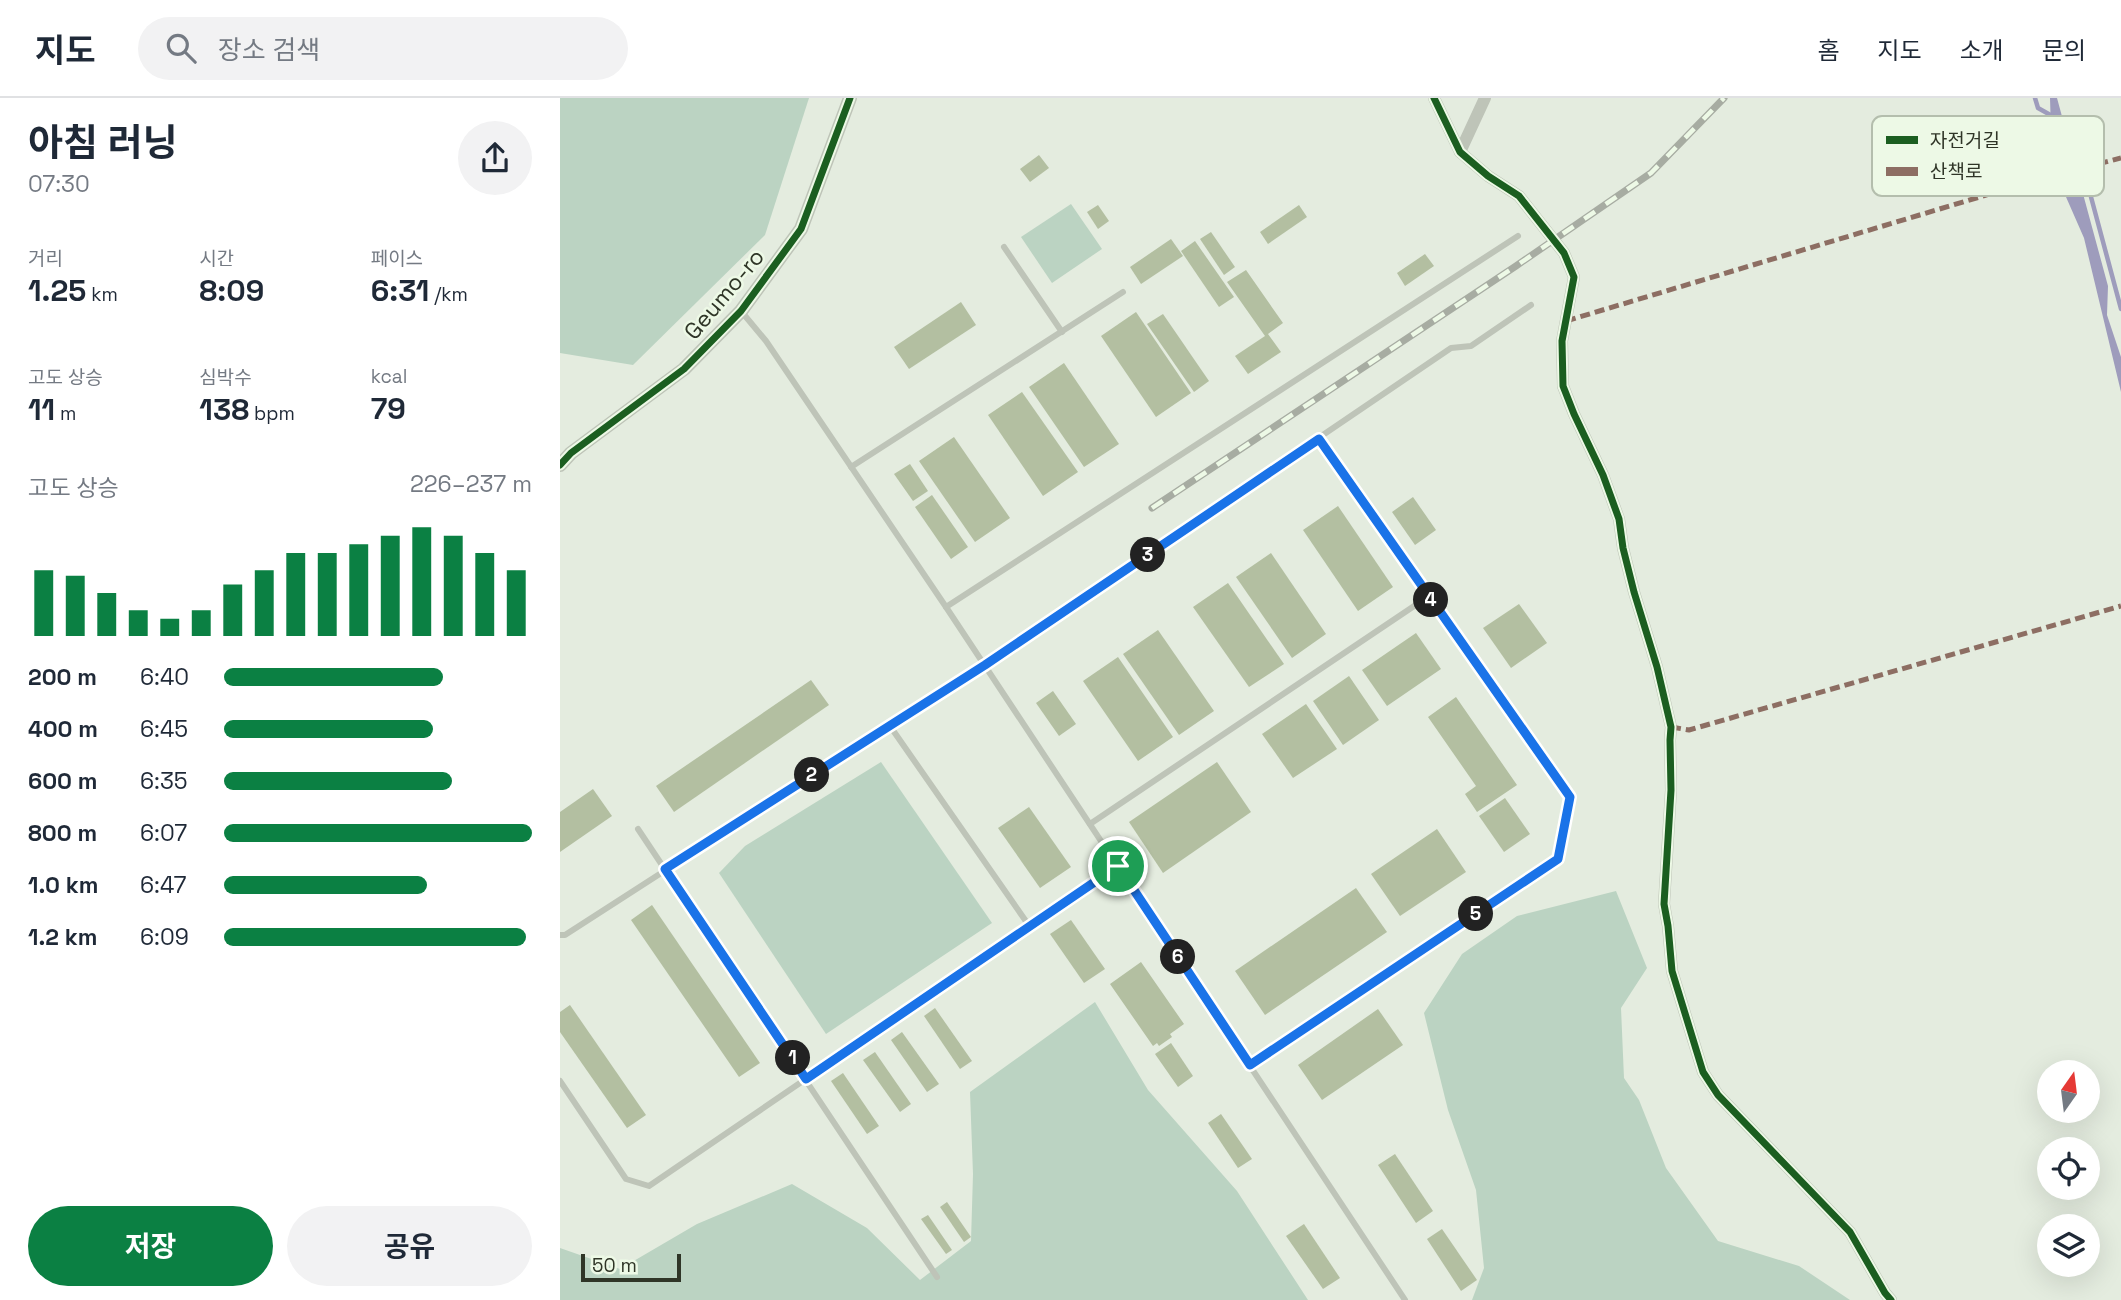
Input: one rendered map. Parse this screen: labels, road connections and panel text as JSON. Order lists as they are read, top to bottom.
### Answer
{
  "streets": {
    "street": ["Geumo-ro"]
  },
  "legend": ["자전거길", "산책로"],
  "scale_bar": "50 m",
  "north": "top",
  "page": {
    "header": "지도",
    "search": "장소 검색",
    "nav": [
      "홈",
      "지도",
      "소개",
      "문의"
    ],
    "heading": ["아침 러닝", "07:30"],
    "stats": [
      ["거리", "1.25 km"],
      ["시간", "8:09"],
      ["페이스", "6:31 /km"],
      ["고도 상승", "11 m"],
      ["심박수", "138 bpm"],
      ["kcal", "79"]
    ],
    "chart": ["고도 상승", "226–237 m"],
    "pins": [
      "3",
      "4",
      "2",
      "5",
      "6",
      "1"
    ],
    "list": [
      {
        "name": "200 m",
        "note": "6:40"
      },
      {
        "name": "400 m",
        "note": "6:45"
      },
      {
        "name": "600 m",
        "note": "6:35"
      },
      {
        "name": "800 m",
        "note": "6:07"
      },
      {
        "name": "1.0 km",
        "note": "6:47"
      },
      {
        "name": "1.2 km",
        "note": "6:09"
      }
    ],
    "buttons": ["저장", "공유"],
    "scale": "50 m"
  }
}
